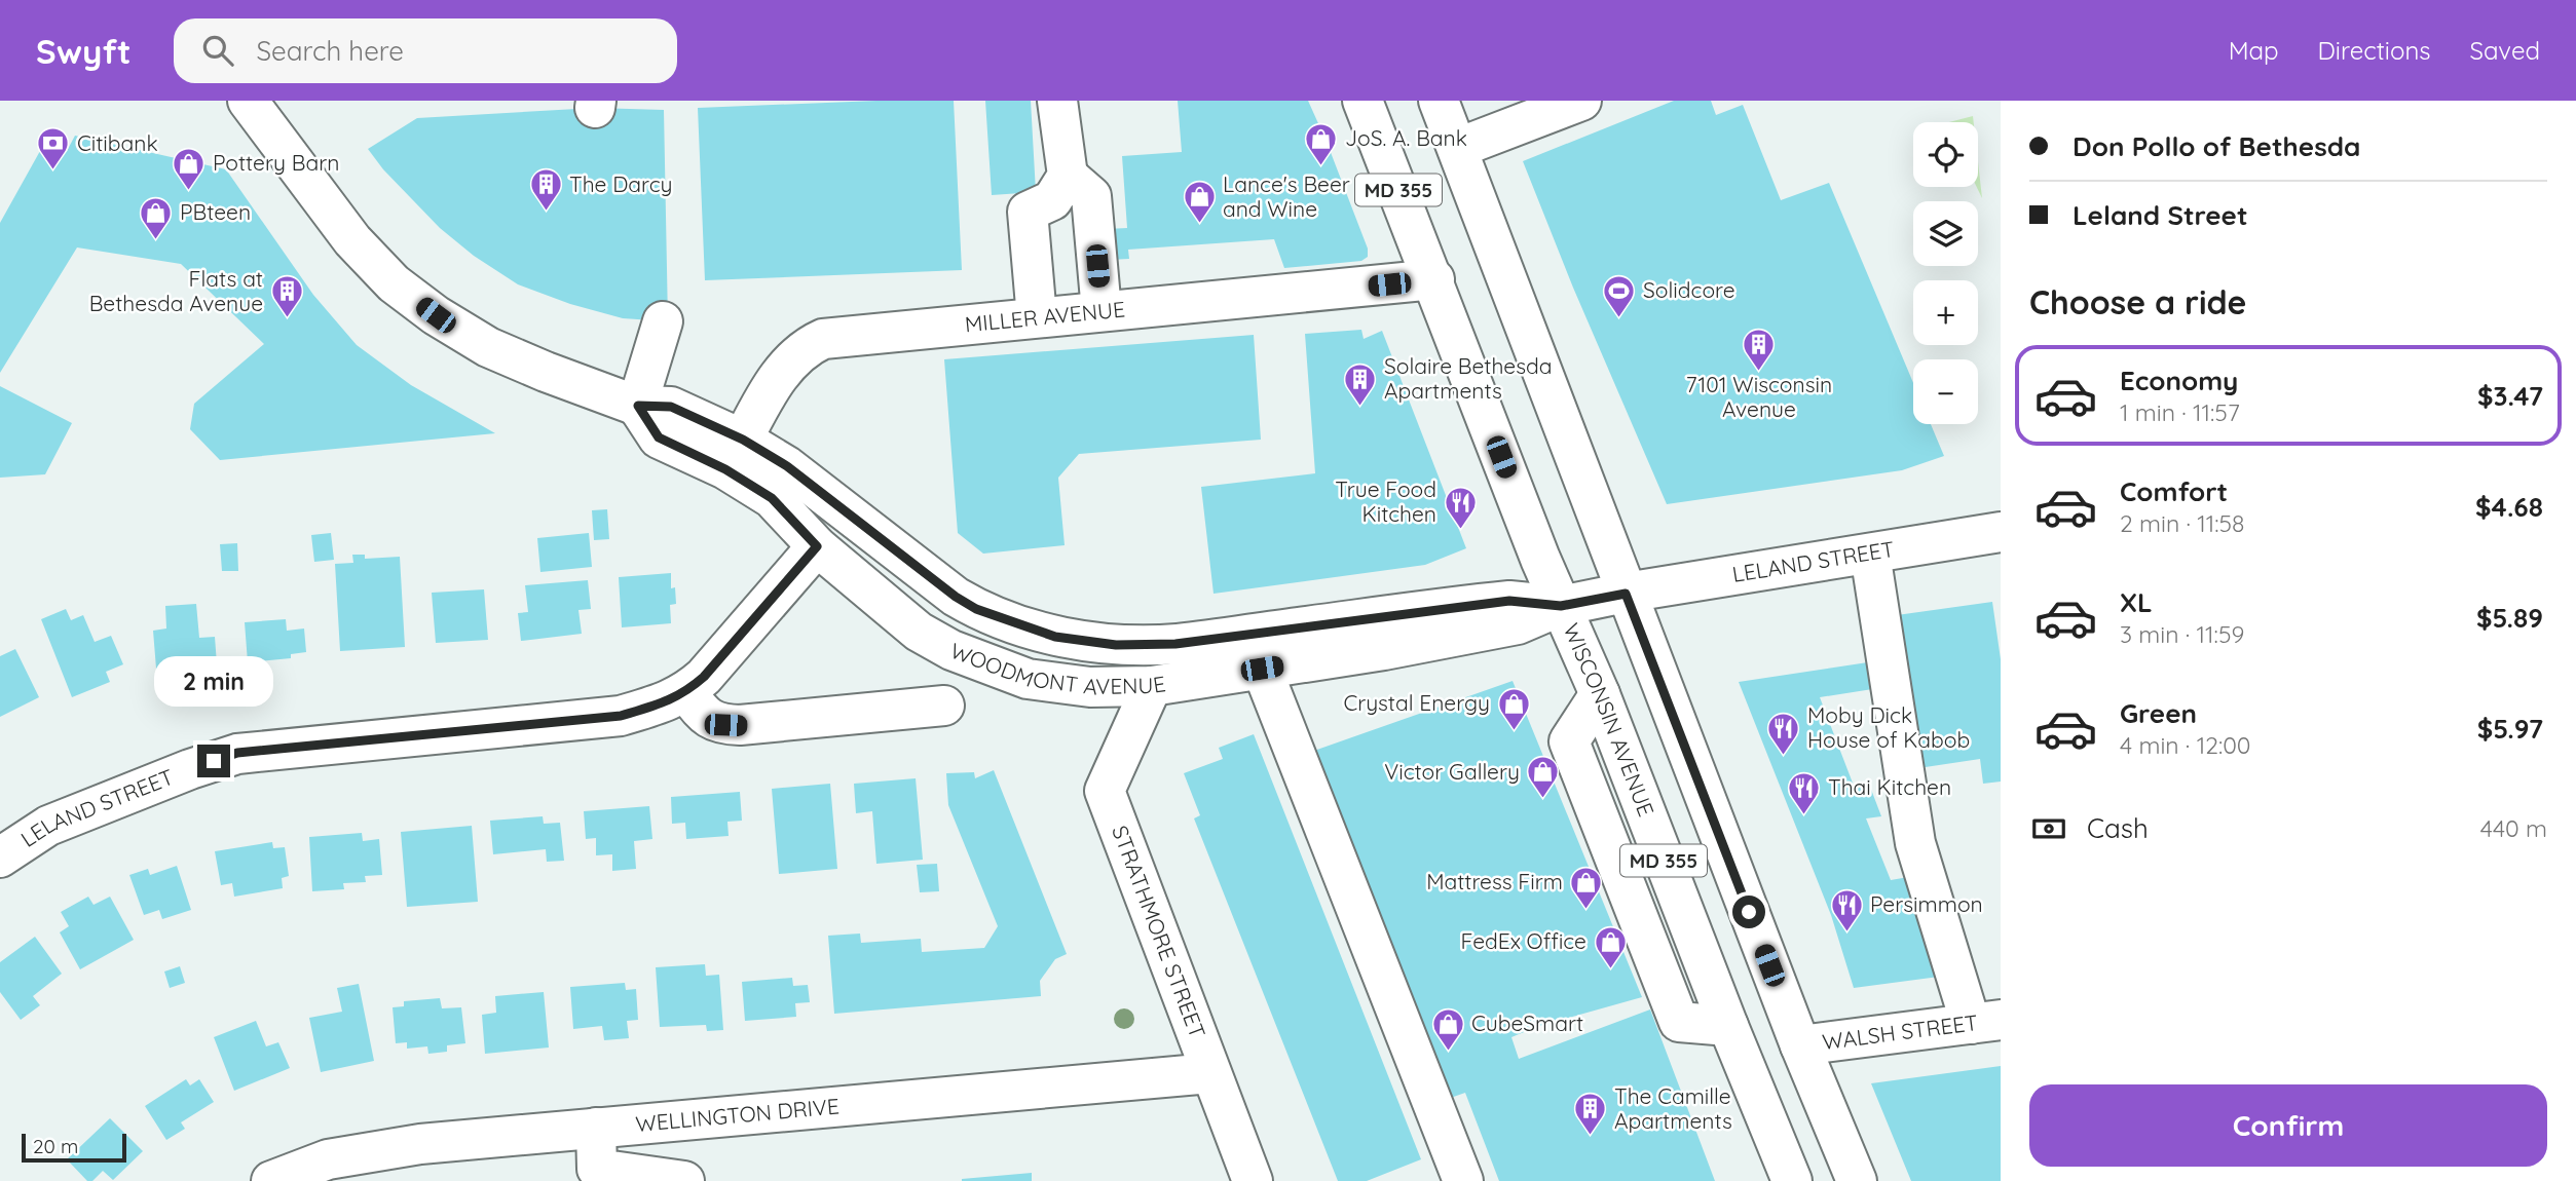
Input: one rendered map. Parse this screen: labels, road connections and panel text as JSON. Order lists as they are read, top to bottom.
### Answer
{
  "streets": {
    "street": [
      "MD 355",
      "MILLER AVENUE",
      "LELAND STREET",
      "WOODMONT AVENUE",
      "WISCONSIN AVENUE",
      "STRATHMORE STREET",
      "WALSH STREET",
      "WELLINGTON DRIVE"
    ]
  },
  "crossings": [
    ["MD 355", "LELAND STREET"],
    ["MD 355", "WOODMONT AVENUE"],
    ["MD 355", "WALSH STREET"],
    ["MILLER AVENUE", "WOODMONT AVENUE"],
    ["MILLER AVENUE", "WISCONSIN AVENUE"],
    ["LELAND STREET", "WOODMONT AVENUE"],
    ["WOODMONT AVENUE", "WISCONSIN AVENUE"],
    ["WOODMONT AVENUE", "STRATHMORE STREET"],
    ["STRATHMORE STREET", "WELLINGTON DRIVE"]
  ],
  "places": {
    "shop": [
      "JoS. A. Bank",
      "Pottery Barn",
      "Lance's Beer and Wine",
      "PBteen",
      "Crystal Energy",
      "Victor Gallery",
      "Mattress Firm",
      "FedEx Office",
      "CubeSmart"
    ],
    "bank": ["Citibank"],
    "building": [
      "The Darcy",
      "Flats at Bethesda Avenue",
      "7101 Wisconsin Avenue",
      "Solaire Bethesda Apartments",
      "The Camille Apartments"
    ],
    "sports": ["Solidcore"],
    "restaurant": [
      "True Food Kitchen",
      "Moby Dick House of Kabob",
      "Thai Kitchen",
      "Persimmon"
    ]
  },
  "scale_bar": "20 m",
  "page": {
    "header": "Swyft",
    "search": "Search here",
    "nav": ["Map", "Directions", "Saved"],
    "banner": ["Don Pollo of Bethesda", "Leland Street"],
    "map_buttons": ["+", "−"],
    "heading": "Choose a ride",
    "list": [
      {
        "name": "Economy",
        "note": "1 min · 11:57",
        "value": "$3.47"
      },
      {
        "name": "Comfort",
        "note": "2 min · 11:58",
        "value": "$4.68"
      },
      {
        "name": "XL",
        "note": "3 min · 11:59",
        "value": "$5.89"
      },
      {
        "name": "Green",
        "note": "4 min · 12:00",
        "value": "$5.97"
      }
    ],
    "bubble": "2 min",
    "pay": ["Cash", "440 m"],
    "buttons": "Confirm",
    "scale": "20 m"
  }
}
